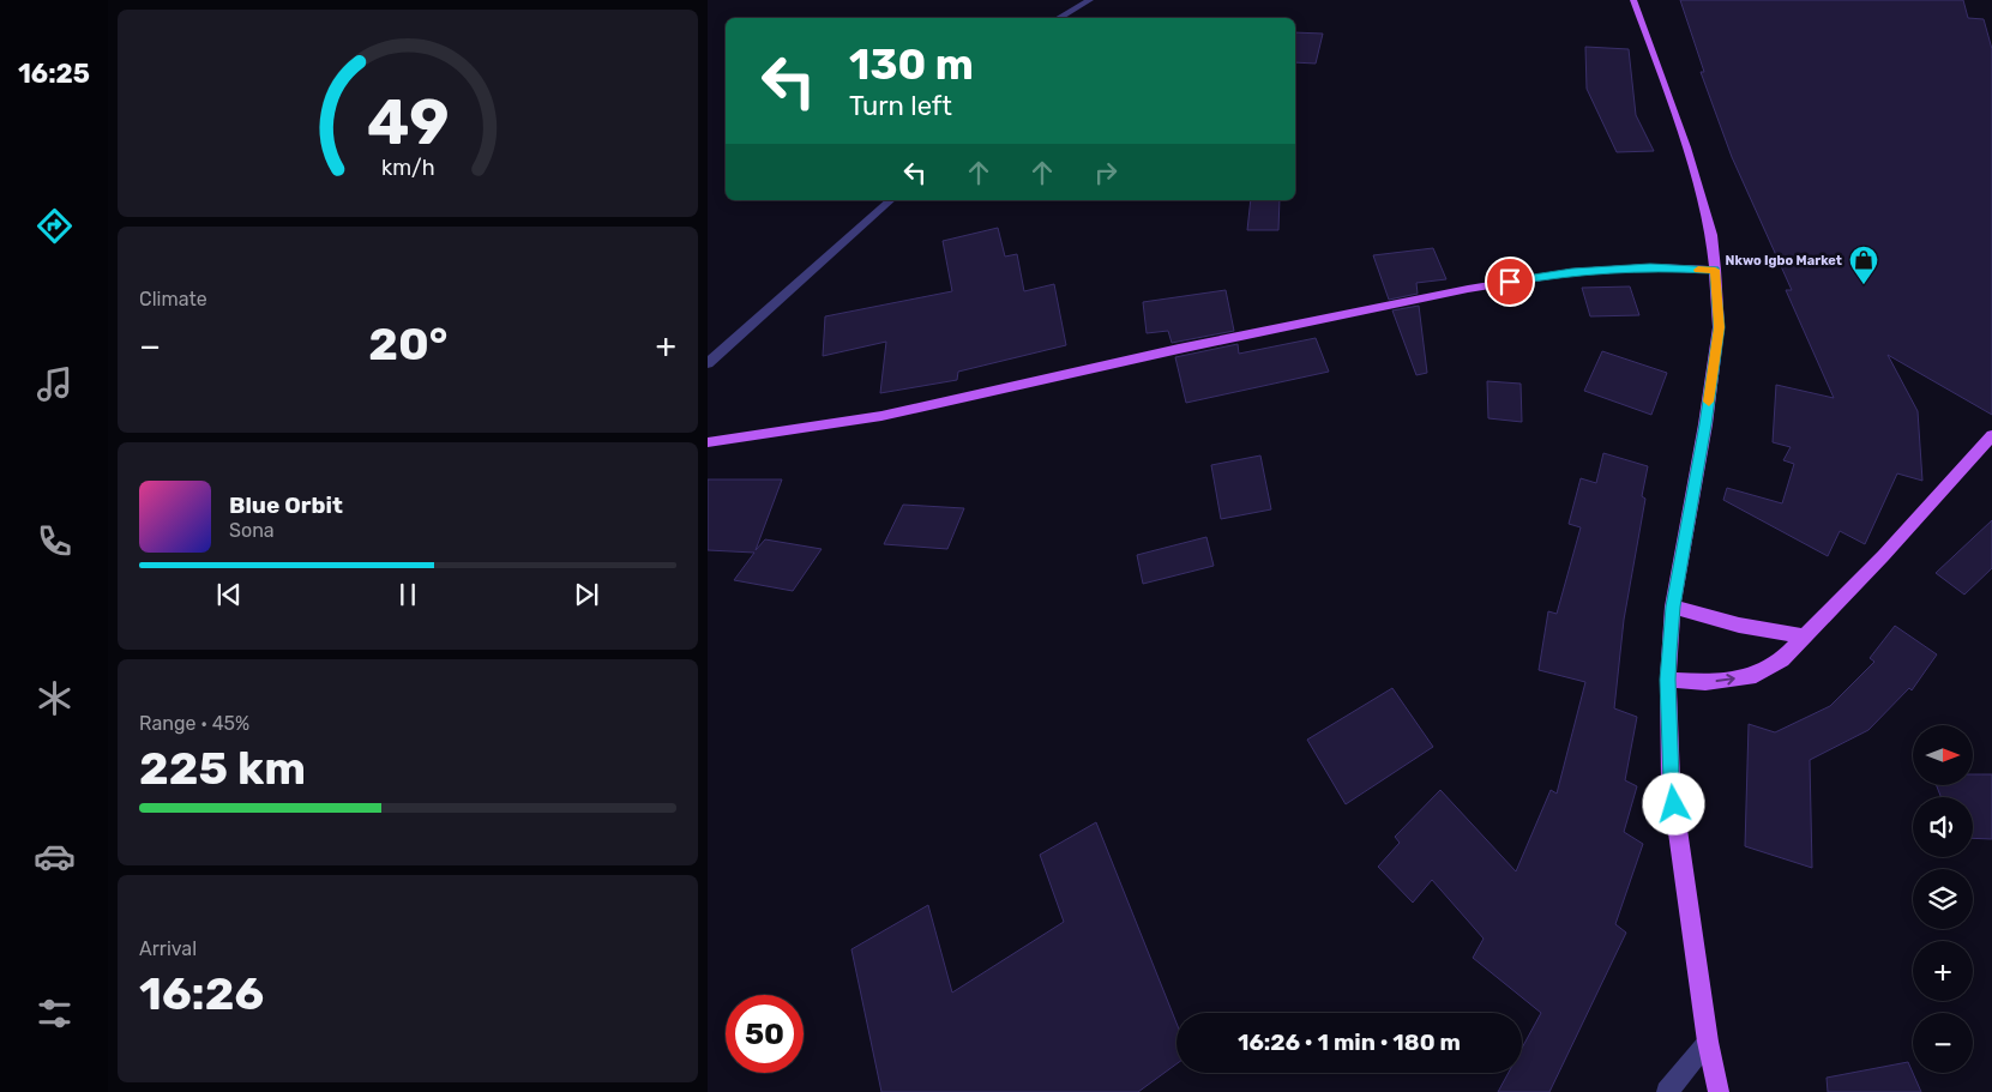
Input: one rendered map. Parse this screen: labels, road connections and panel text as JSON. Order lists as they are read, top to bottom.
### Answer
{
  "places": {
    "shop": ["Nkwo Igbo Market"]
  },
  "north": "right",
  "page": {
    "tabs": "16:25",
    "turn": ["130 m", "Turn left"],
    "tile": [
      "Climate",
      ["Range · 45%", "225 km"],
      ["Arrival", "16:26"]
    ],
    "heat": ["−", "20°", "+"],
    "song": ["Blue Orbit", "Sona"],
    "map_buttons": ["+", "−"],
    "limit": "50",
    "trip": "16:26 · 1 min · 180 m",
    "gauge": ["49", "km/h"]
  }
}
